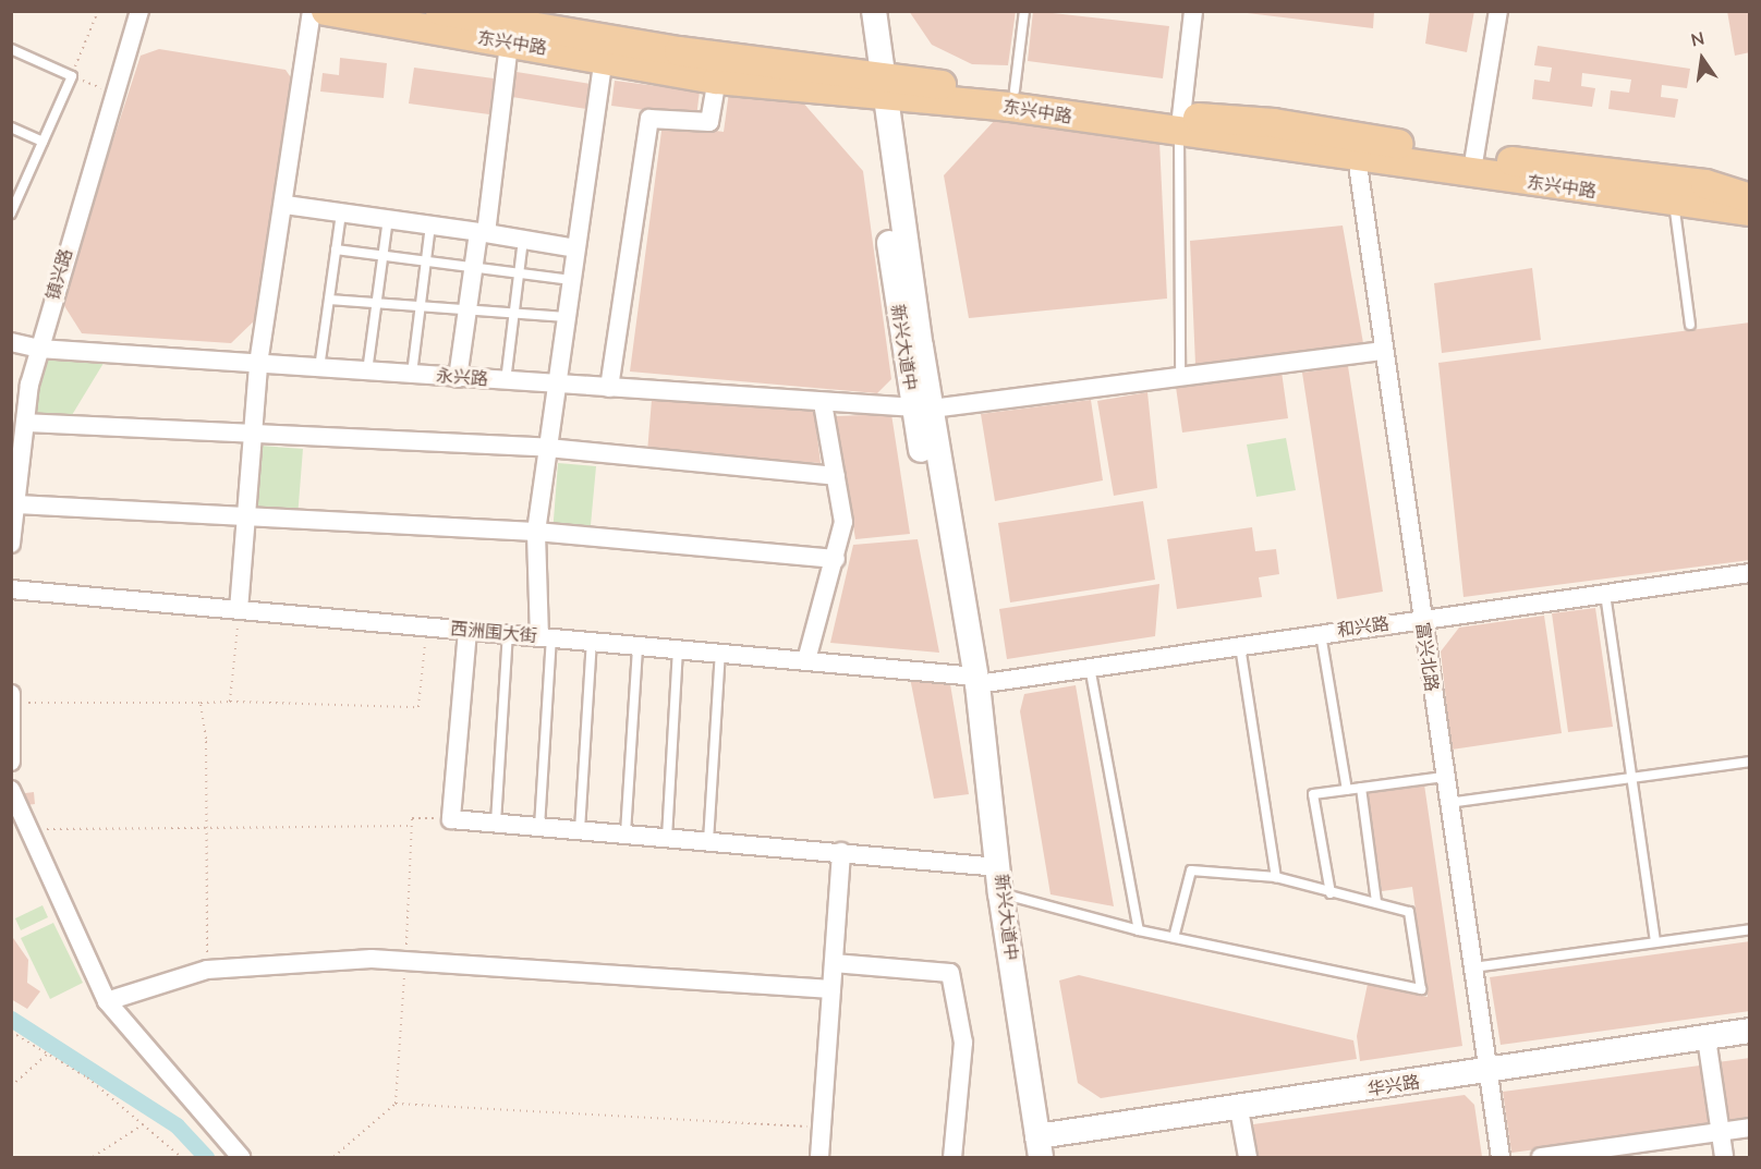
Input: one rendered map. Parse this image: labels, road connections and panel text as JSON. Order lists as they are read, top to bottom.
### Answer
{
  "streets": {
    "main road": ["东兴中路", "新兴大道中", "华兴路"],
    "street": [
      "镇兴路",
      "永兴路",
      "和兴路",
      "西洲围大街",
      "富兴北路"
    ]
  },
  "crossings": [
    ["东兴中路", "新兴大道中"],
    ["东兴中路", "富兴北路"],
    ["镇兴路", "永兴路"],
    ["新兴大道中", "永兴路"],
    ["新兴大道中", "和兴路"],
    ["新兴大道中", "西洲围大街"],
    ["新兴大道中", "华兴路"],
    ["永兴路", "富兴北路"],
    ["和兴路", "西洲围大街"],
    ["和兴路", "富兴北路"],
    ["富兴北路", "华兴路"]
  ],
  "north": "top"
}
